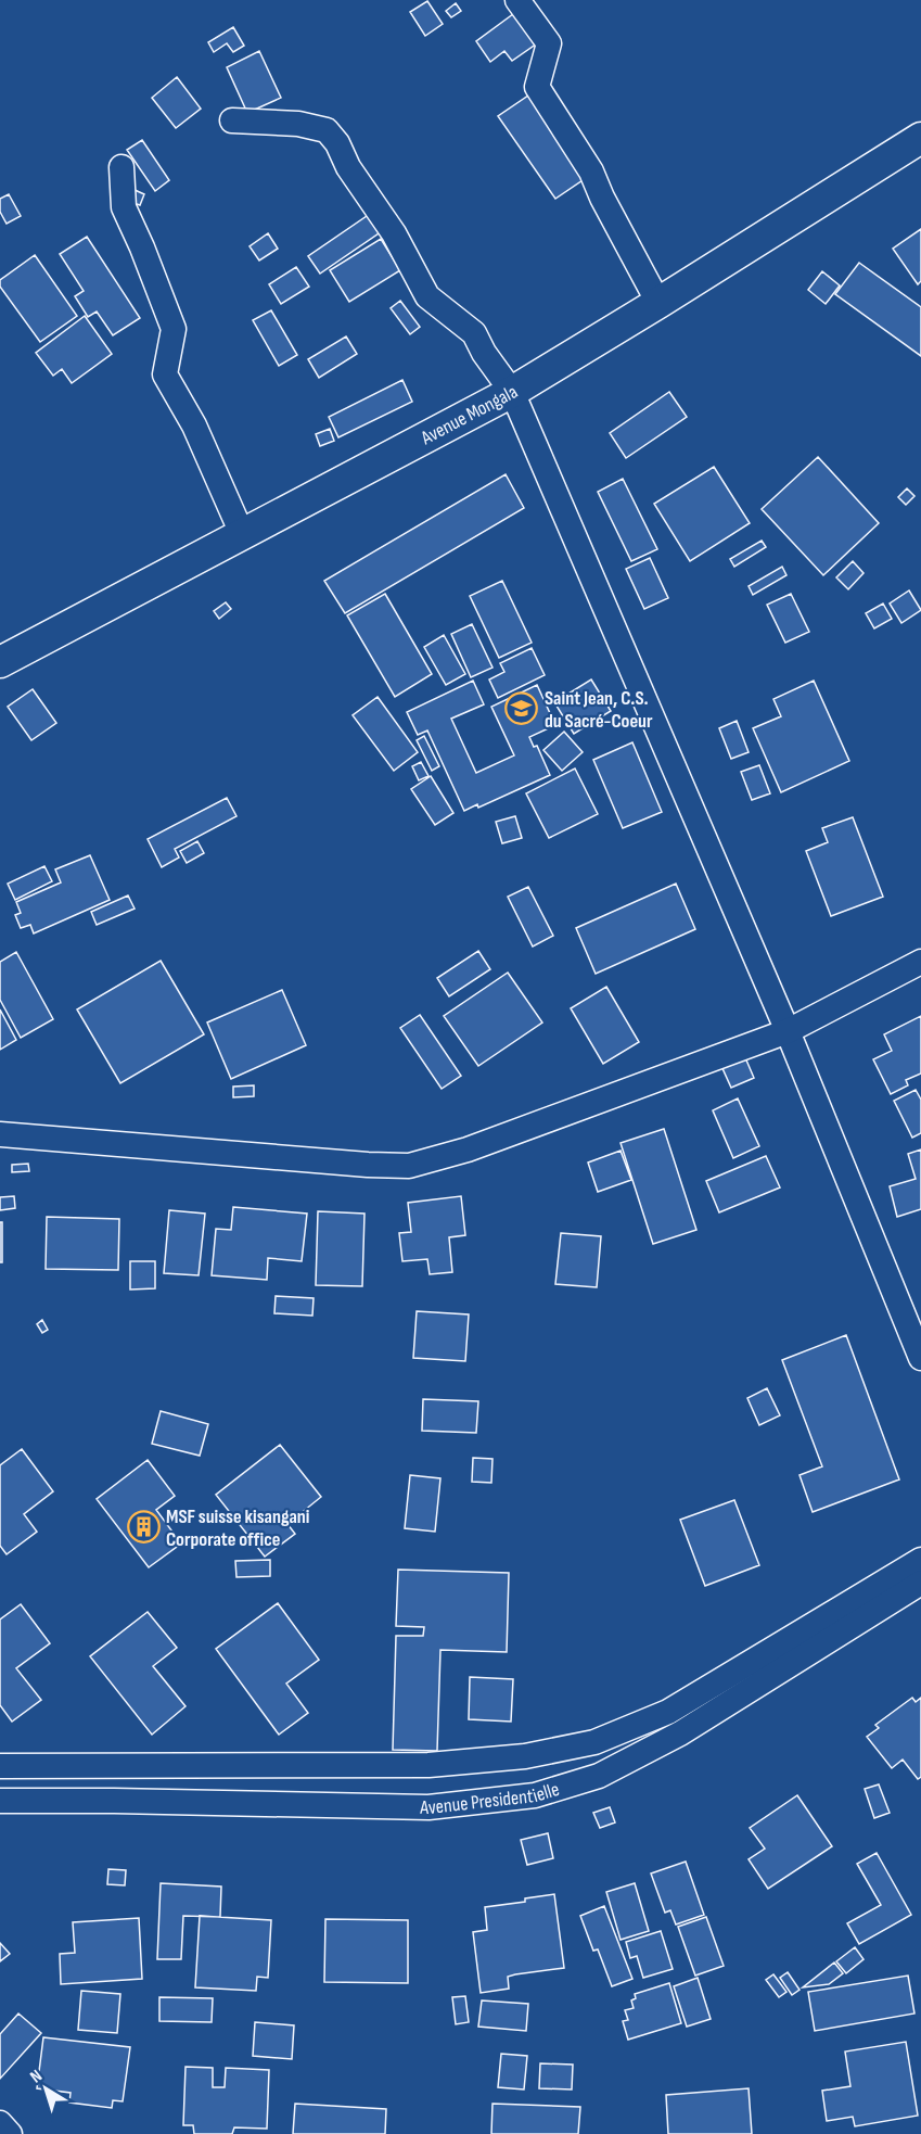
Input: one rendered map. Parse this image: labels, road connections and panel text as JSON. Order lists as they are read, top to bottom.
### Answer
{
  "streets": {
    "street": ["Avenue Mongala", "Avenue Presidentielle"]
  },
  "places": {
    "school or university": ["Saint Jean, C.S. du Sacré-Coeur"],
    "building": ["MSF suisse kisangani Corporate office"]
  },
  "north": "top left"
}
